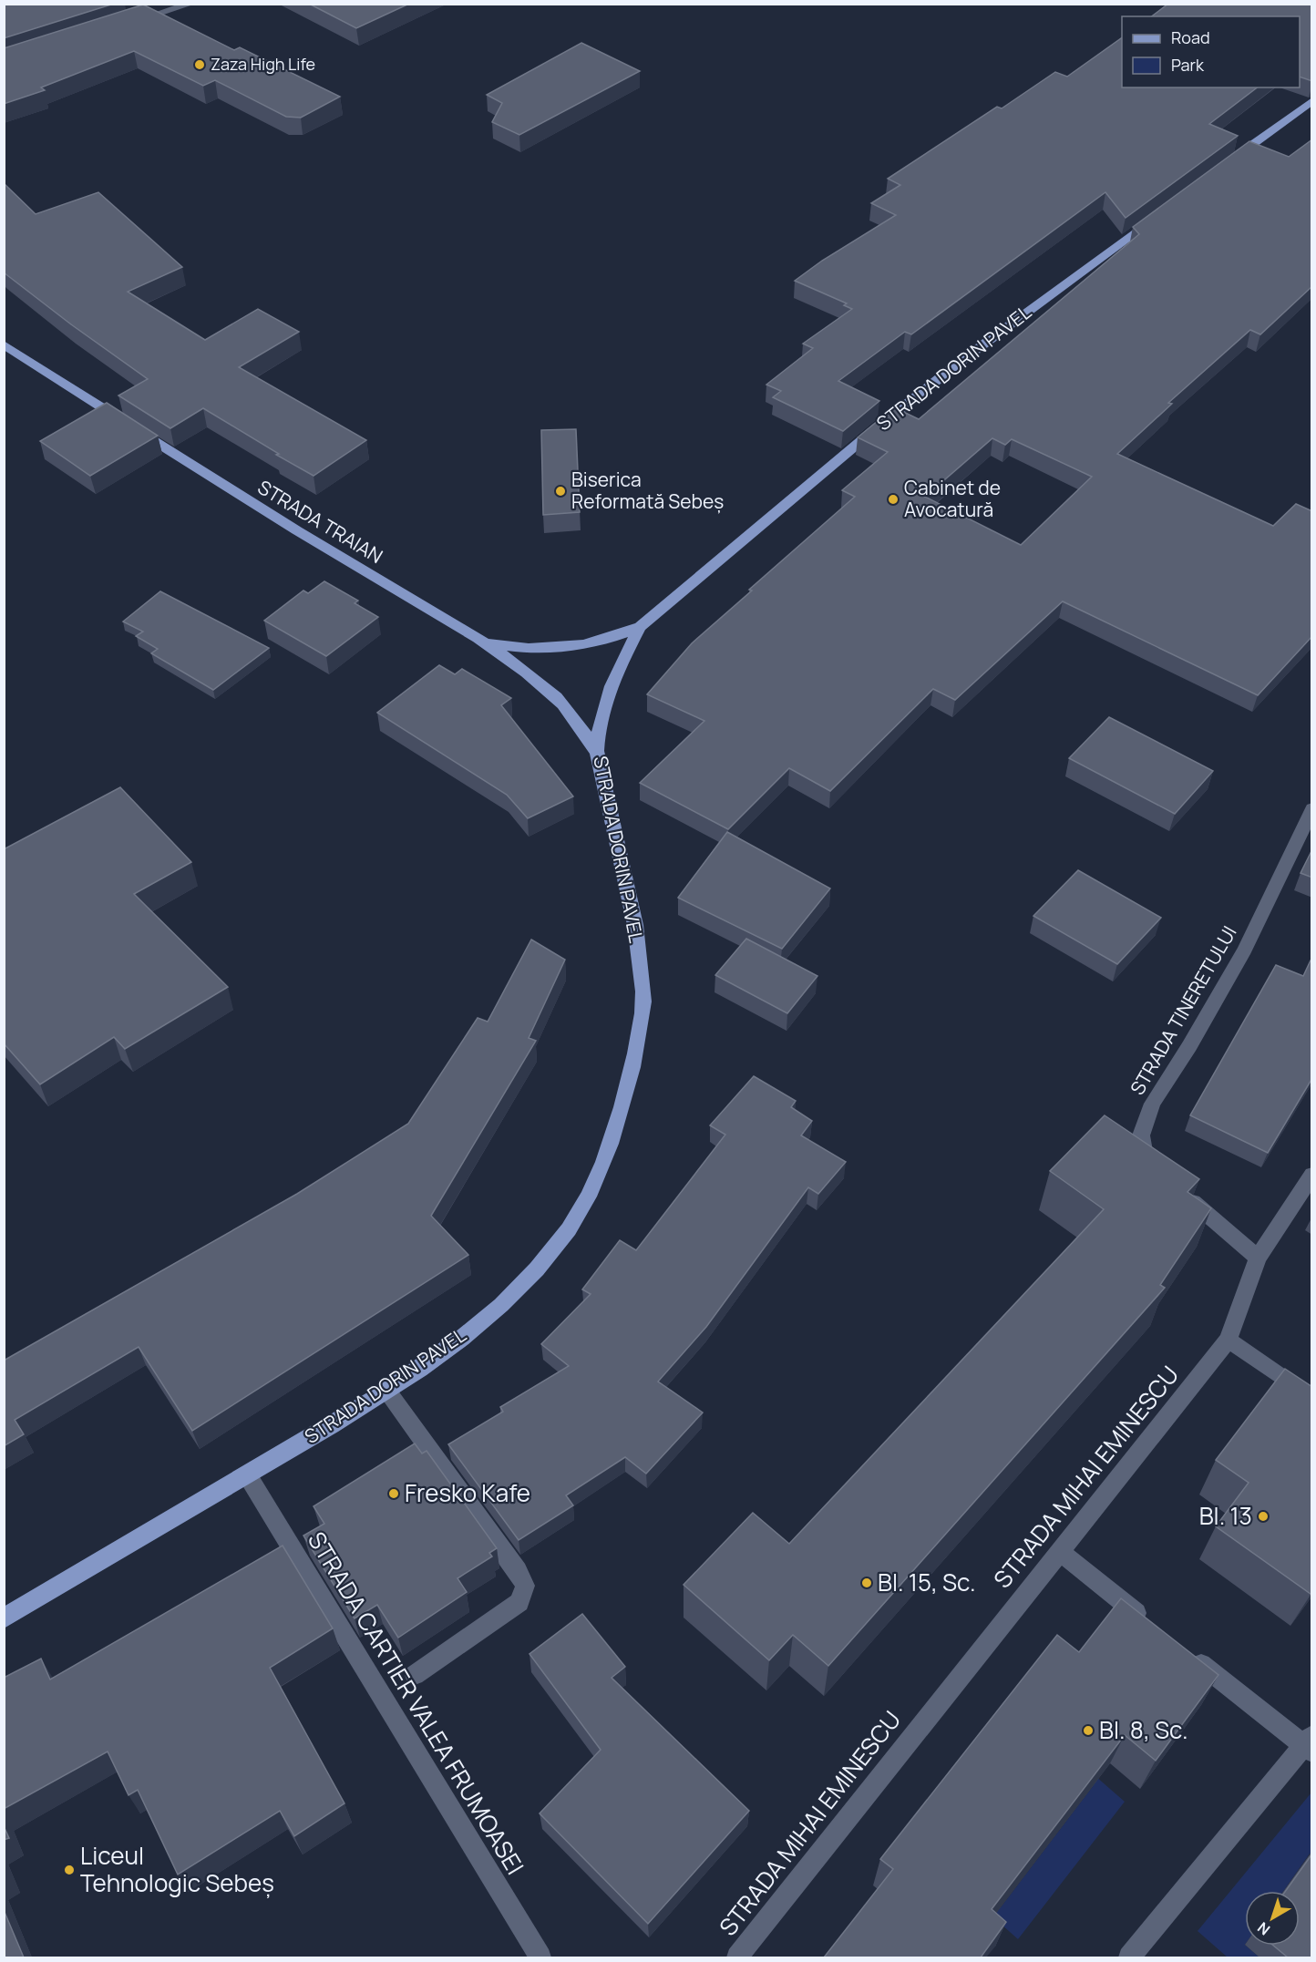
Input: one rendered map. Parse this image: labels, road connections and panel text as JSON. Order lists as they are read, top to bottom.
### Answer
{
  "streets": {
    "main road": ["STRADA DORIN PAVEL", "STRADA TRAIAN"],
    "street": ["STRADA TINERETULUI", "STRADA MIHAI EMINESCU", "STRADA CARTIER VALEA FRUMOASEI"]
  },
  "crossings": [
    ["STRADA DORIN PAVEL", "STRADA TRAIAN"],
    ["STRADA DORIN PAVEL", "STRADA CARTIER VALEA FRUMOASEI"]
  ],
  "places": [
    "Zaza High Life",
    "Biserica Reformată Sebeș",
    "Cabinet de Avocatură",
    "Fresko Kafe",
    "Bl. 13",
    "Bl. 15, Sc.",
    "Bl. 8, Sc.",
    "Liceul Tehnologic Sebeș"
  ],
  "legend": ["Road", "Park"],
  "north": "bottom left"
}
